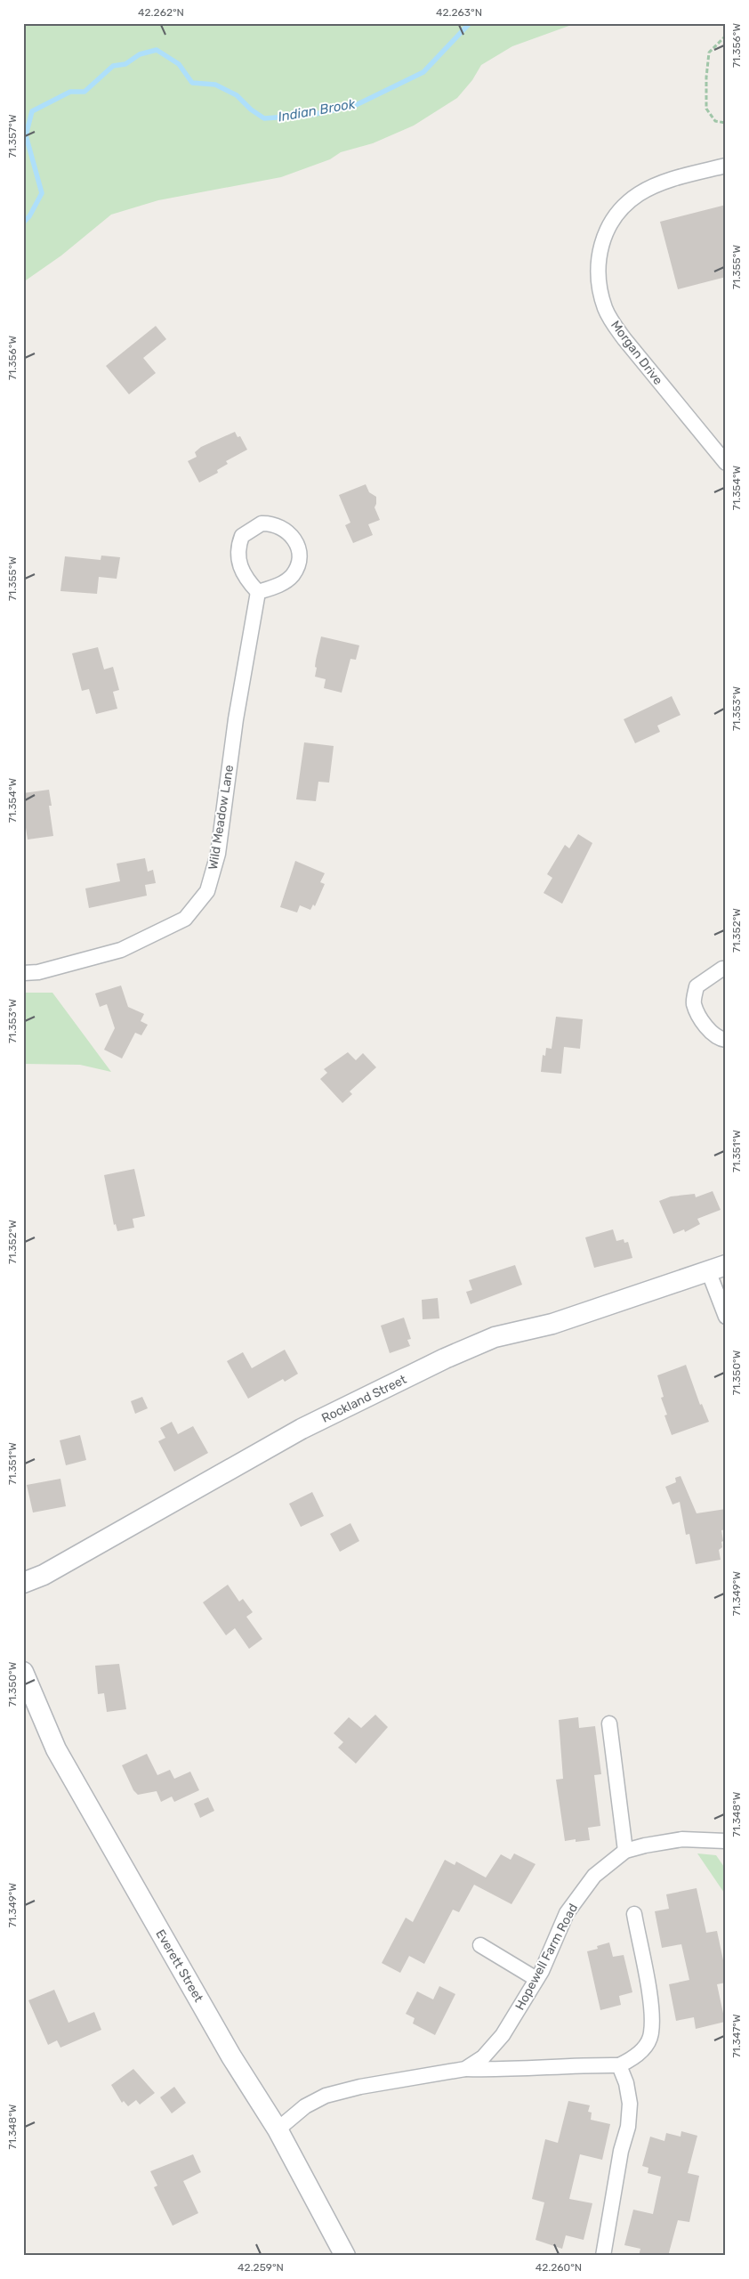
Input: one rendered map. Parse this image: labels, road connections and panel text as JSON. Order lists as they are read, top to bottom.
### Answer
{
  "streets": {
    "street": [
      "Morgan Drive",
      "Wild Meadow Lane",
      "Rockland Street",
      "Hopewell Farm Road",
      "Everett Street"
    ]
  },
  "crossings": [
    ["Hopewell Farm Road", "Everett Street"]
  ],
  "water": ["Indian Brook"],
  "coordinates": [
    "42.262°N",
    "42.263°N",
    "71.356°W",
    "71.357°W",
    "71.355°W",
    "71.354°W",
    "71.353°W",
    "71.352°W",
    "71.351°W",
    "71.350°W",
    "71.349°W",
    "71.348°W",
    "71.347°W",
    "42.259°N",
    "42.260°N"
  ]
}
